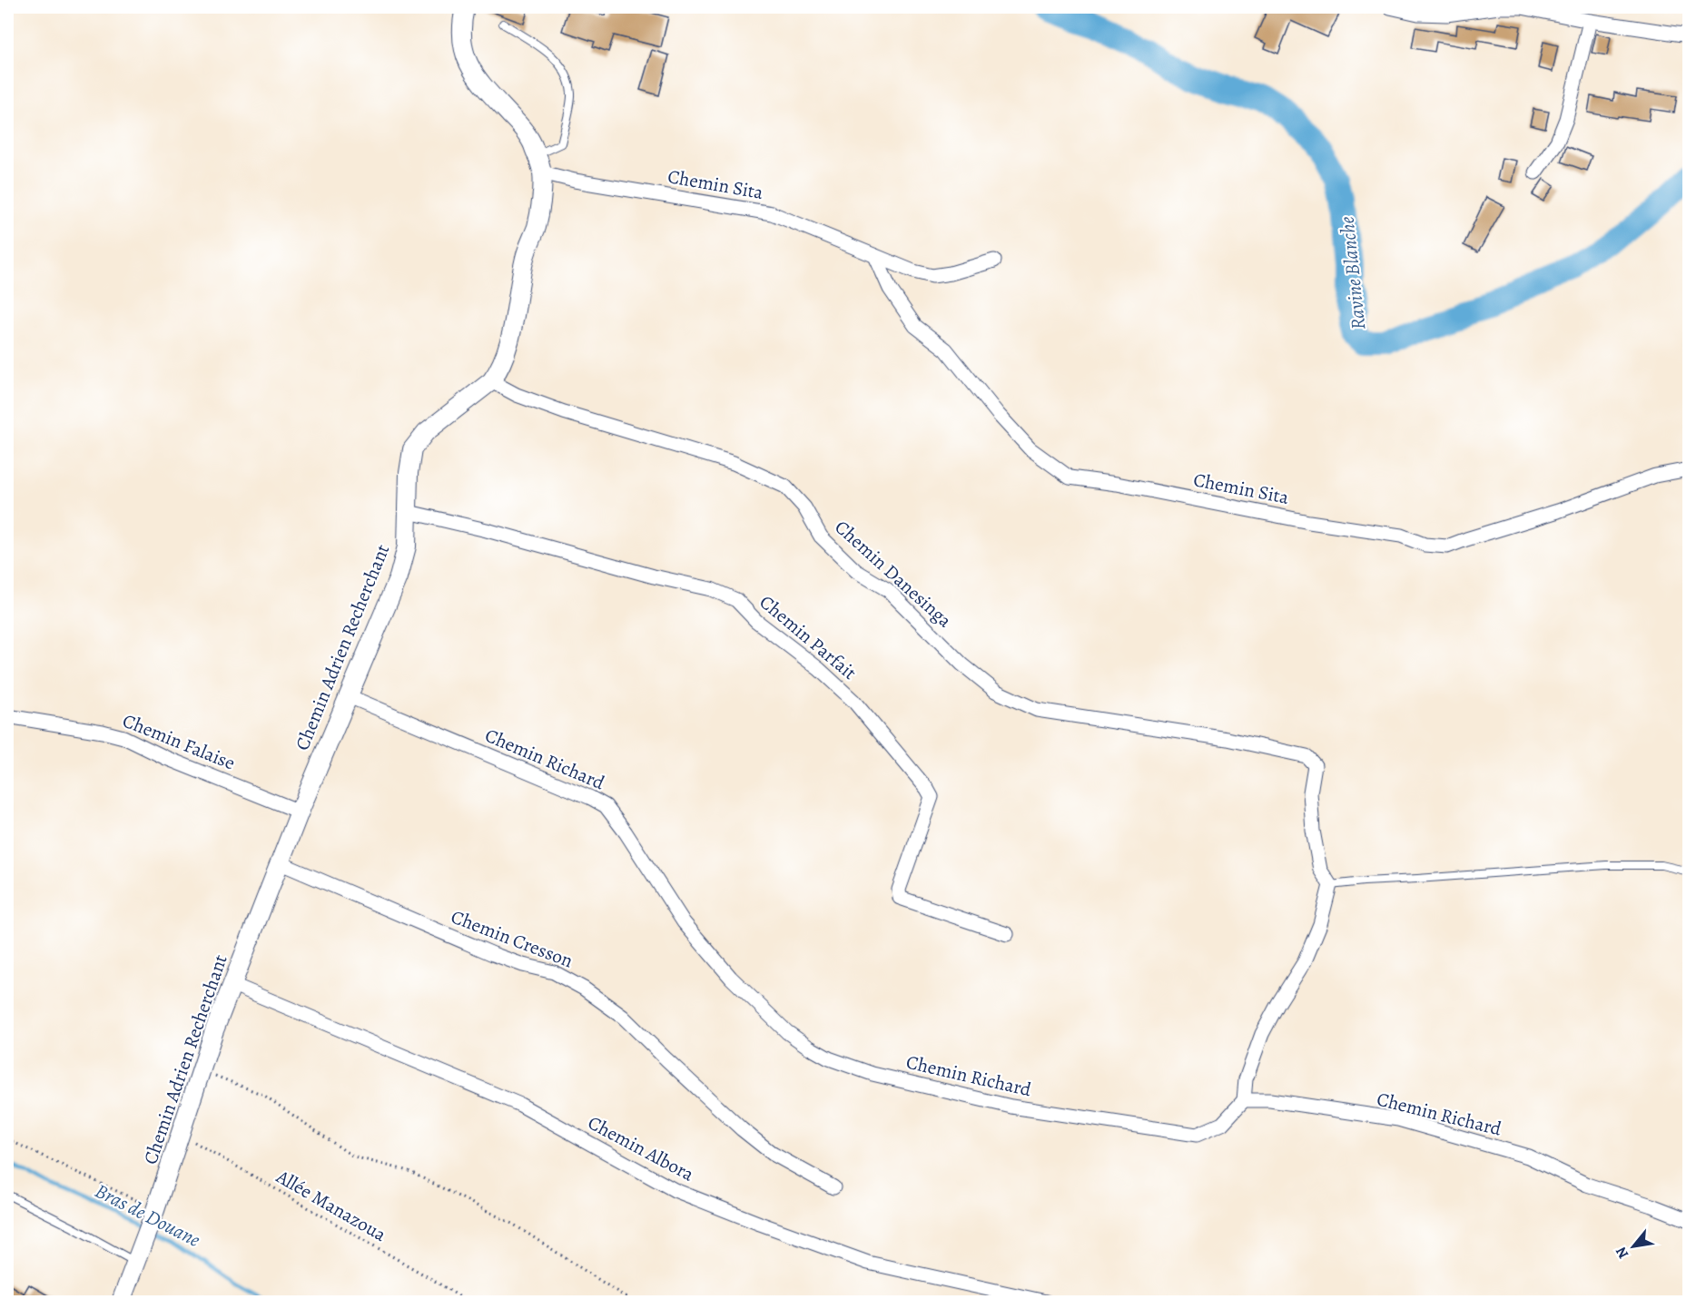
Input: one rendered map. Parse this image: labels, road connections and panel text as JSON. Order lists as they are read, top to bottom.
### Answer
{
  "streets": {
    "main road": ["Chemin Adrien Recherchant"],
    "street": [
      "Chemin Sita",
      "Chemin Danesinga",
      "Chemin Parfait",
      "Chemin Falaise",
      "Chemin Richard",
      "Chemin Cresson",
      "Chemin Albora"
    ],
    "path": ["Allée Manazoua"]
  },
  "crossings": [
    ["Chemin Sita", "Chemin Adrien Recherchant"],
    ["Chemin Danesinga", "Chemin Adrien Recherchant"],
    ["Chemin Parfait", "Chemin Adrien Recherchant"],
    ["Chemin Adrien Recherchant", "Chemin Falaise"],
    ["Chemin Adrien Recherchant", "Chemin Richard"],
    ["Chemin Adrien Recherchant", "Chemin Cresson"],
    ["Chemin Adrien Recherchant", "Chemin Albora"],
    ["Chemin Adrien Recherchant", "Allée Manazoua"]
  ],
  "water": ["Ravine Blanche", "Bras de Douane"],
  "north": "bottom left"
}
